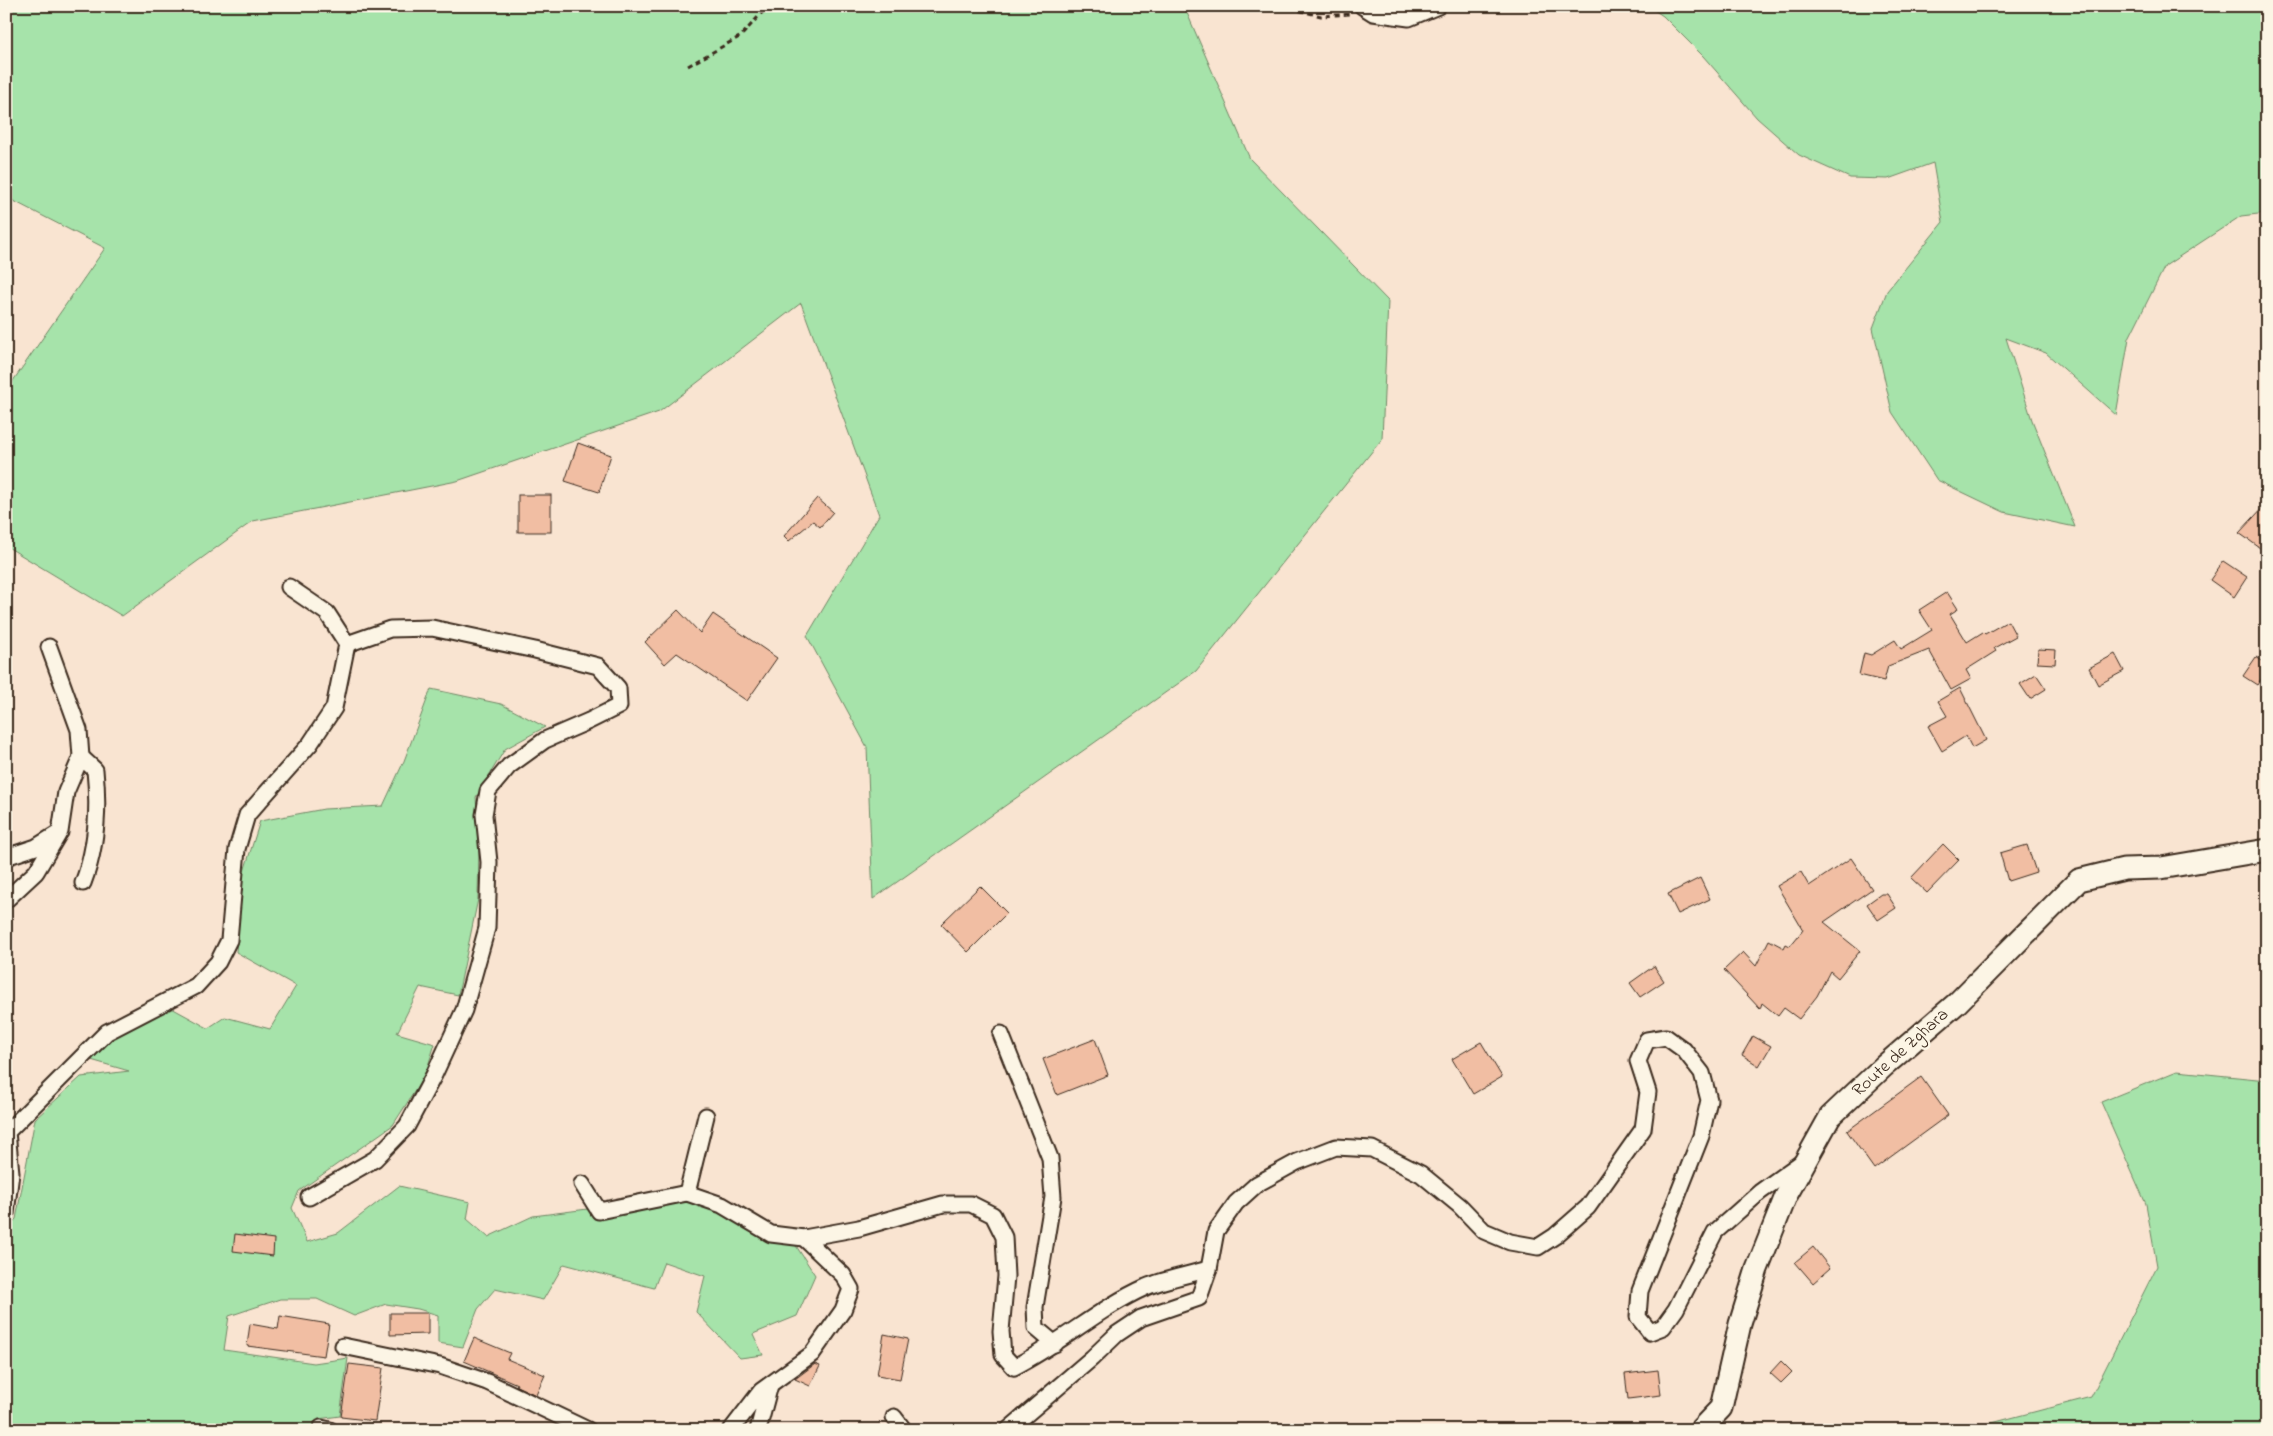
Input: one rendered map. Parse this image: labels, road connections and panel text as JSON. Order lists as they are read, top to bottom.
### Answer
{
  "streets": {
    "street": ["Route de Zghara"]
  }
}
